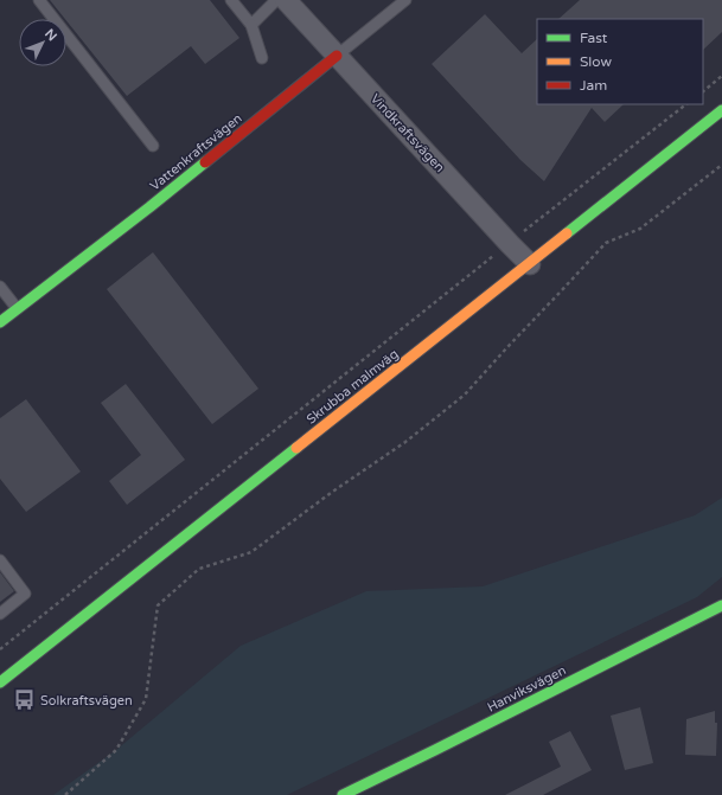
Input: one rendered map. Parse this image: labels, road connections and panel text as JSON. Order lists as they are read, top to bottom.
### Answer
{
  "streets": {
    "street": [
      "Vindkraftsvägen",
      "Vattenkraftsvägen",
      "Skrubba malmväg",
      "Hanviksvägen"
    ]
  },
  "crossings": [
    ["Vindkraftsvägen", "Vattenkraftsvägen"],
    ["Vindkraftsvägen", "Skrubba malmväg"]
  ],
  "places": {
    "bus stop": ["Solkraftsvägen"]
  },
  "legend": ["Fast", "Slow", "Jam"],
  "north": "top right"
}
